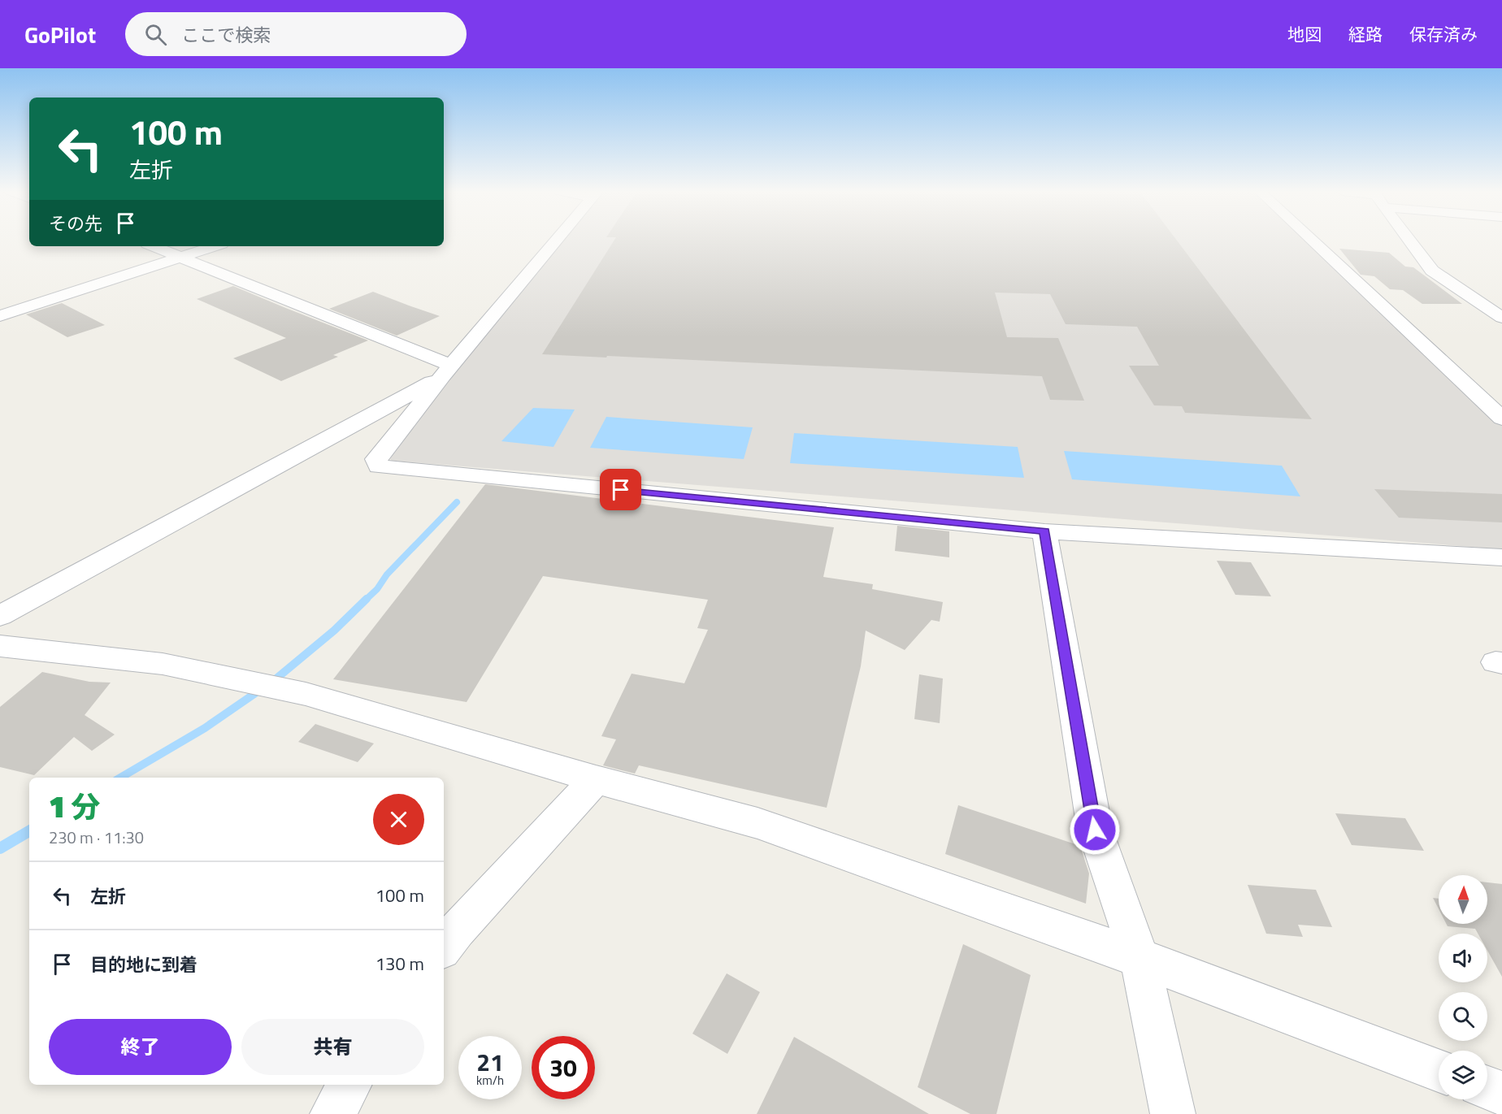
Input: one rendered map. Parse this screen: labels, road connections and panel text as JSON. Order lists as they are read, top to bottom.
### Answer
{
  "north": "top",
  "page": {
    "header": "GoPilot",
    "search": "ここで検索",
    "nav": ["地図", "経路", "保存済み"],
    "turn": ["100 m", "左折"],
    "then": "その先",
    "heading": ["1 分", "230 m · 11:30"],
    "list": [
      {
        "name": "左折",
        "value": "100 m"
      },
      {
        "name": "目的地に到着",
        "value": "130 m"
      }
    ],
    "buttons": ["終了", "共有"],
    "speed": "21 km/h",
    "limit": "30"
  }
}
